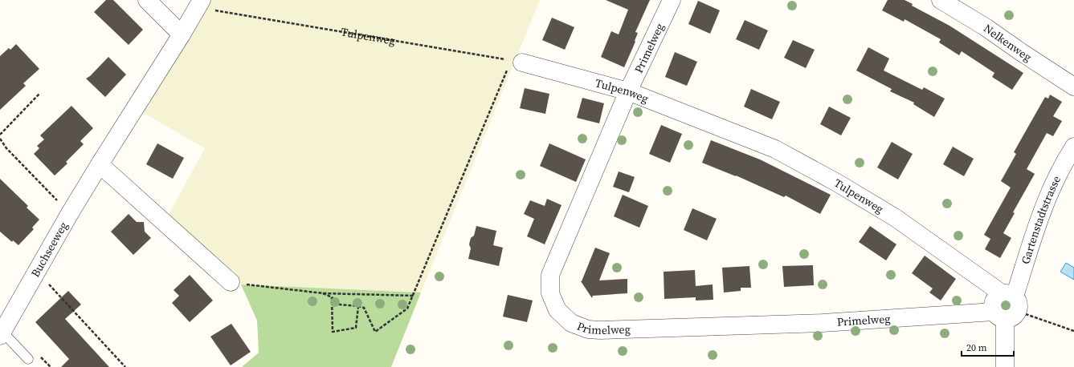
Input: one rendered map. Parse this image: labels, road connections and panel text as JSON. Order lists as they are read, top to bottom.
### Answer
{
  "streets": {
    "street": [
      "Tulpenweg",
      "Nelkenweg",
      "Primelweg",
      "Gartenstadtstrasse",
      "Buchseeweg"
    ]
  },
  "crossings": [
    ["Tulpenweg", "Primelweg"],
    ["Tulpenweg", "Gartenstadtstrasse"],
    ["Tulpenweg", "Buchseeweg"],
    ["Primelweg", "Gartenstadtstrasse"]
  ],
  "scale_bar": "20 m"
}
